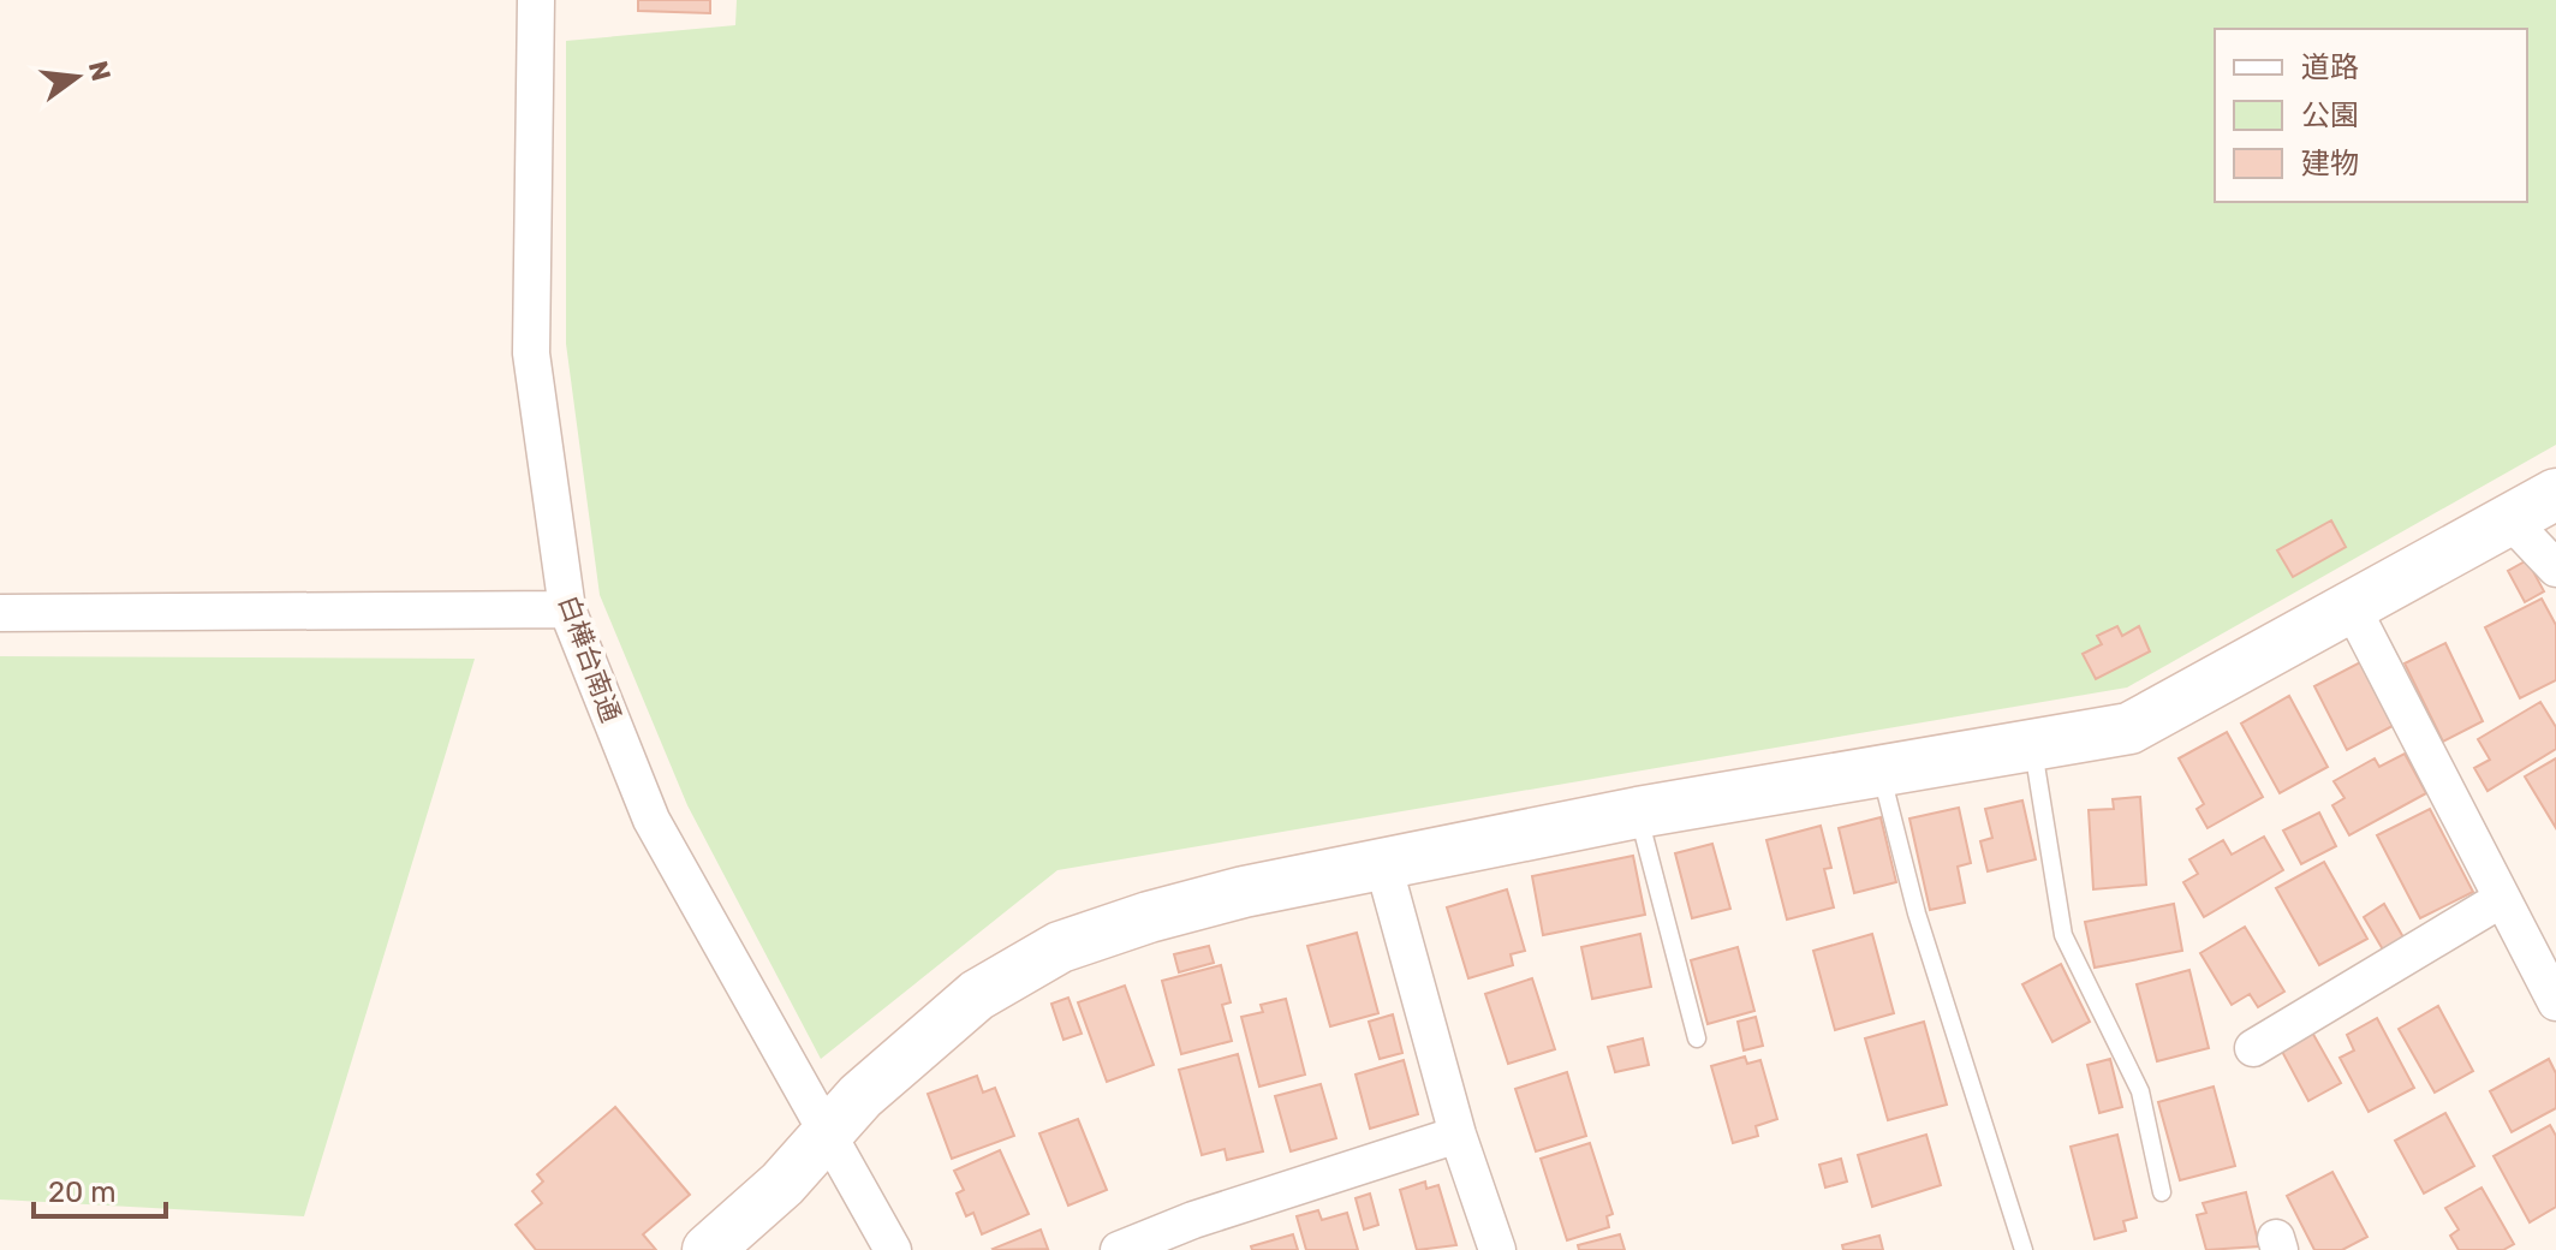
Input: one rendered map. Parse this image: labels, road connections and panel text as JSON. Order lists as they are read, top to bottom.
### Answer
{
  "streets": {
    "street": ["白樺台南通"]
  },
  "legend": ["道路", "公園", "建物"],
  "scale_bar": "20 m",
  "north": "right"
}
